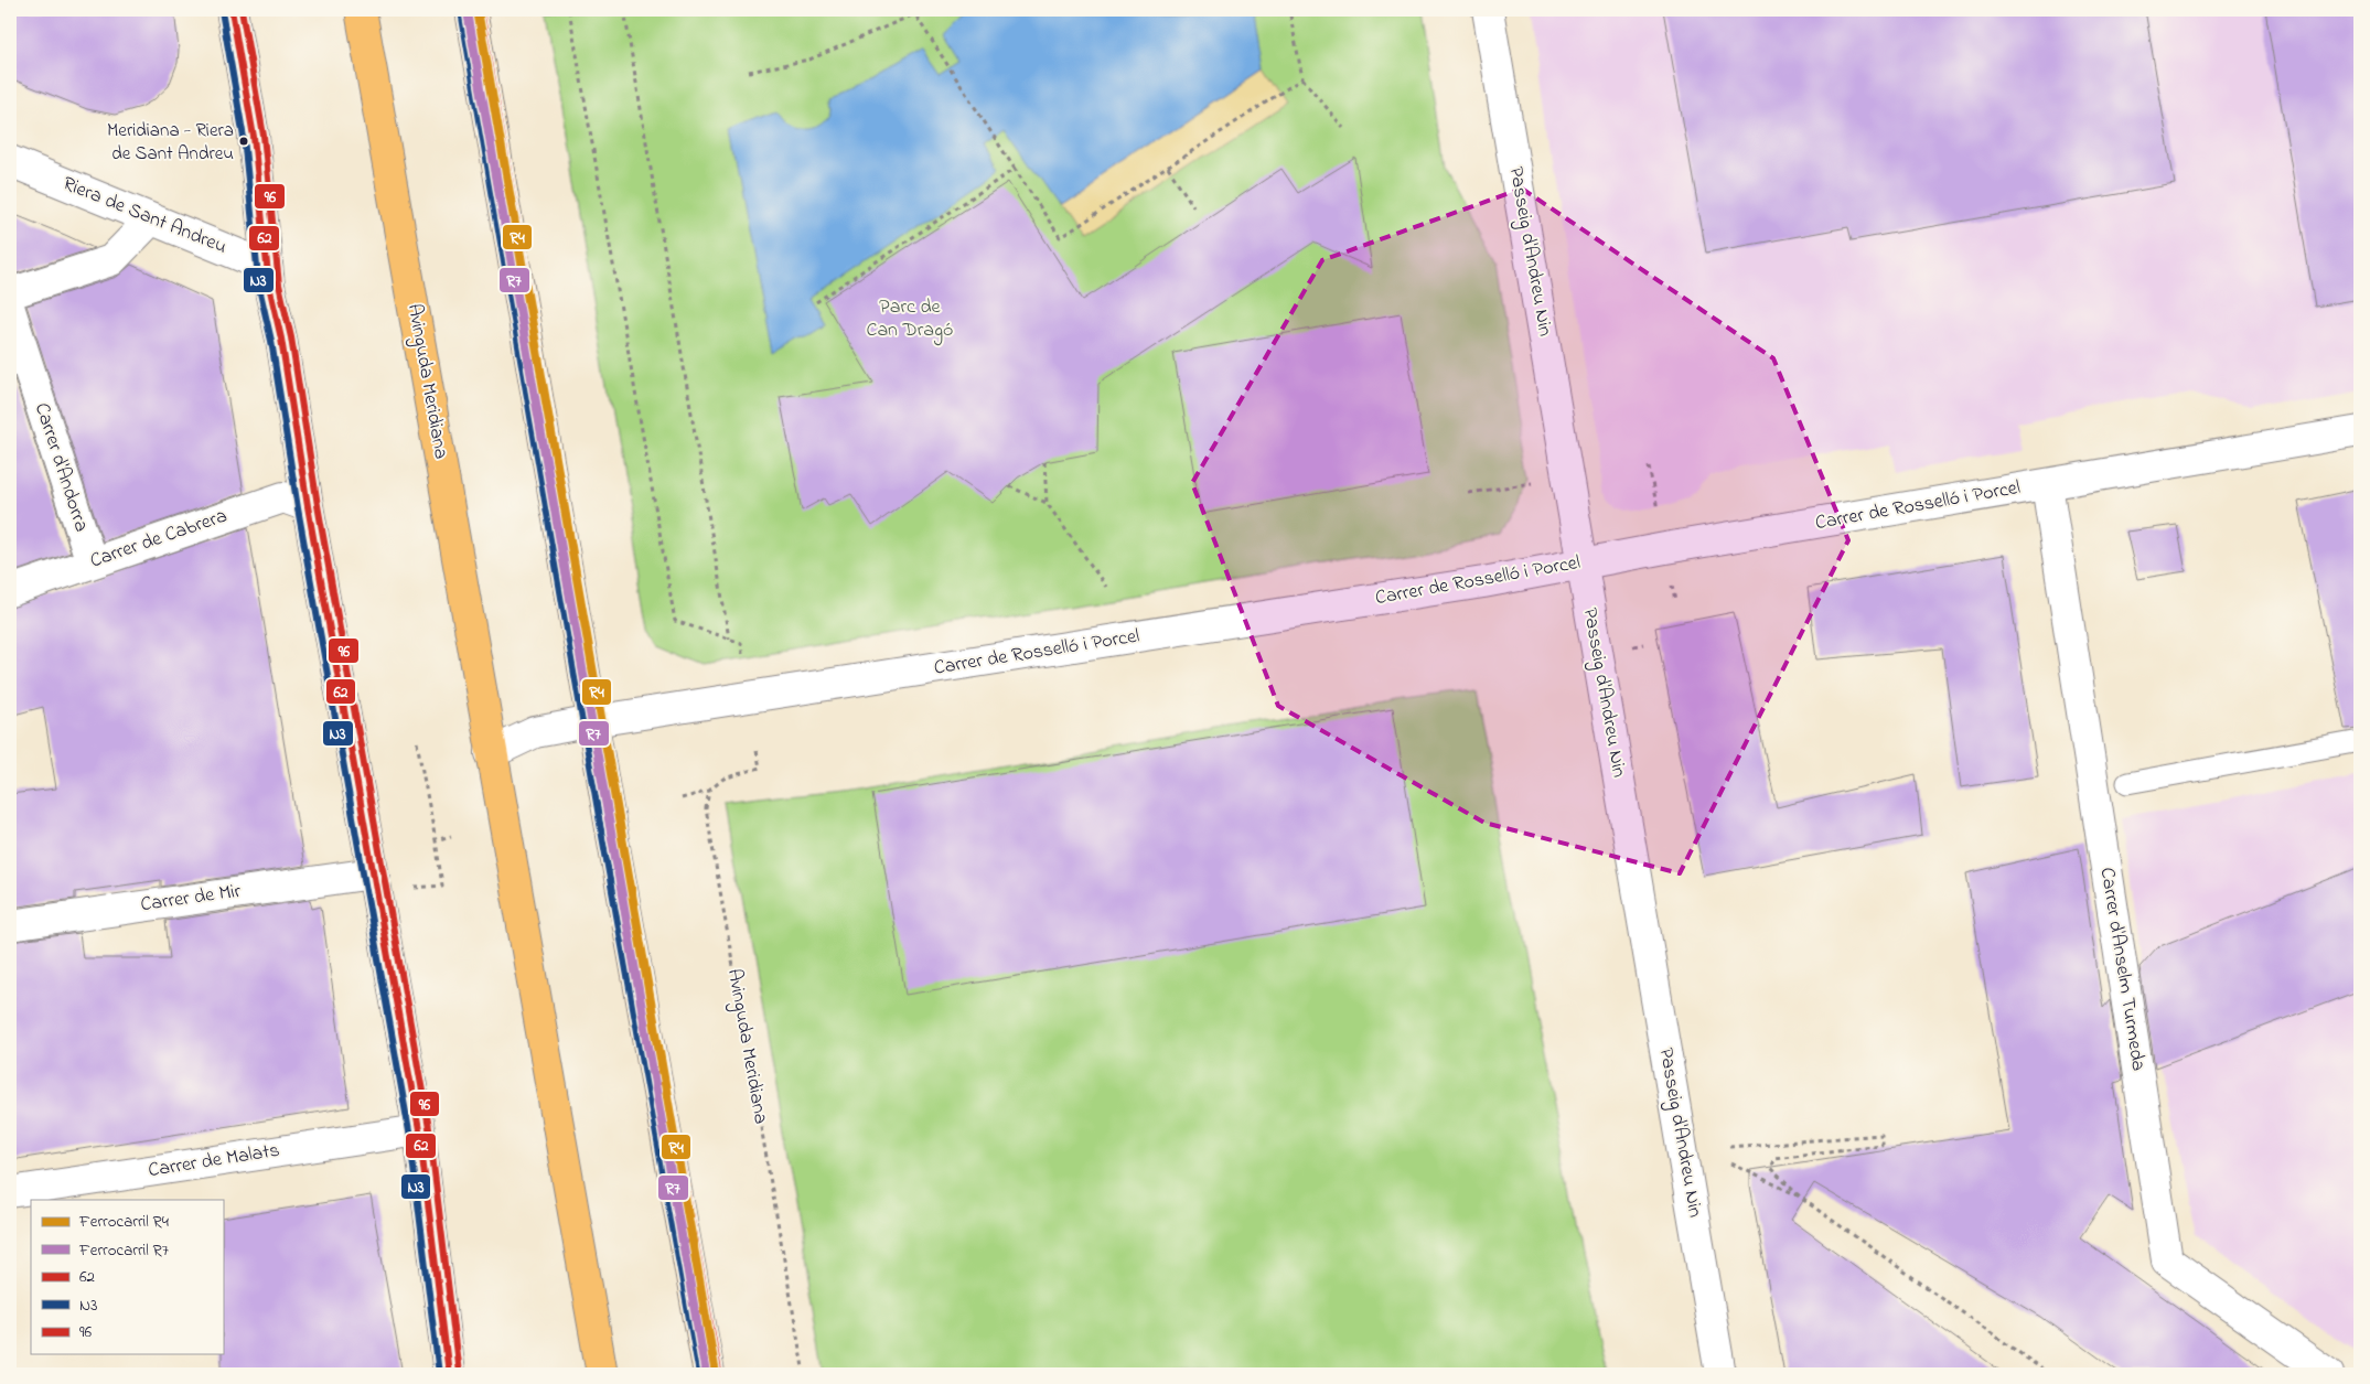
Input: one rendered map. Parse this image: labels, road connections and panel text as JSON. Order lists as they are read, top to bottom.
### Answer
{
  "streets": {
    "main road": ["Avinguda Meridiana"],
    "street": [
      "Riera de Sant Andreu",
      "Passeig d'Andreu Nin",
      "Carrer d'Andorra",
      "Carrer de Rosselló i Porcel",
      "Carrer de Cabrera",
      "Carrer de Mir",
      "Carrer d'Anselm Turmeda",
      "Carrer de Malats"
    ]
  },
  "crossings": [
    ["Passeig d'Andreu Nin", "Carrer de Rosselló i Porcel"],
    ["Carrer d'Andorra", "Carrer de Cabrera"],
    ["Carrer de Rosselló i Porcel", "Carrer d'Anselm Turmeda"]
  ],
  "parks": ["Parc de Can Dragó"],
  "places": ["Meridiana - Riera de Sant Andreu"],
  "lines": [
    "rail line R4",
    "transit line 62",
    "transit line 96",
    "transit line N3",
    "rail line R7"
  ],
  "legend": [
    "Ferrocarril R4",
    "Ferrocarril R7",
    "62",
    "N3",
    "96"
  ]
}
